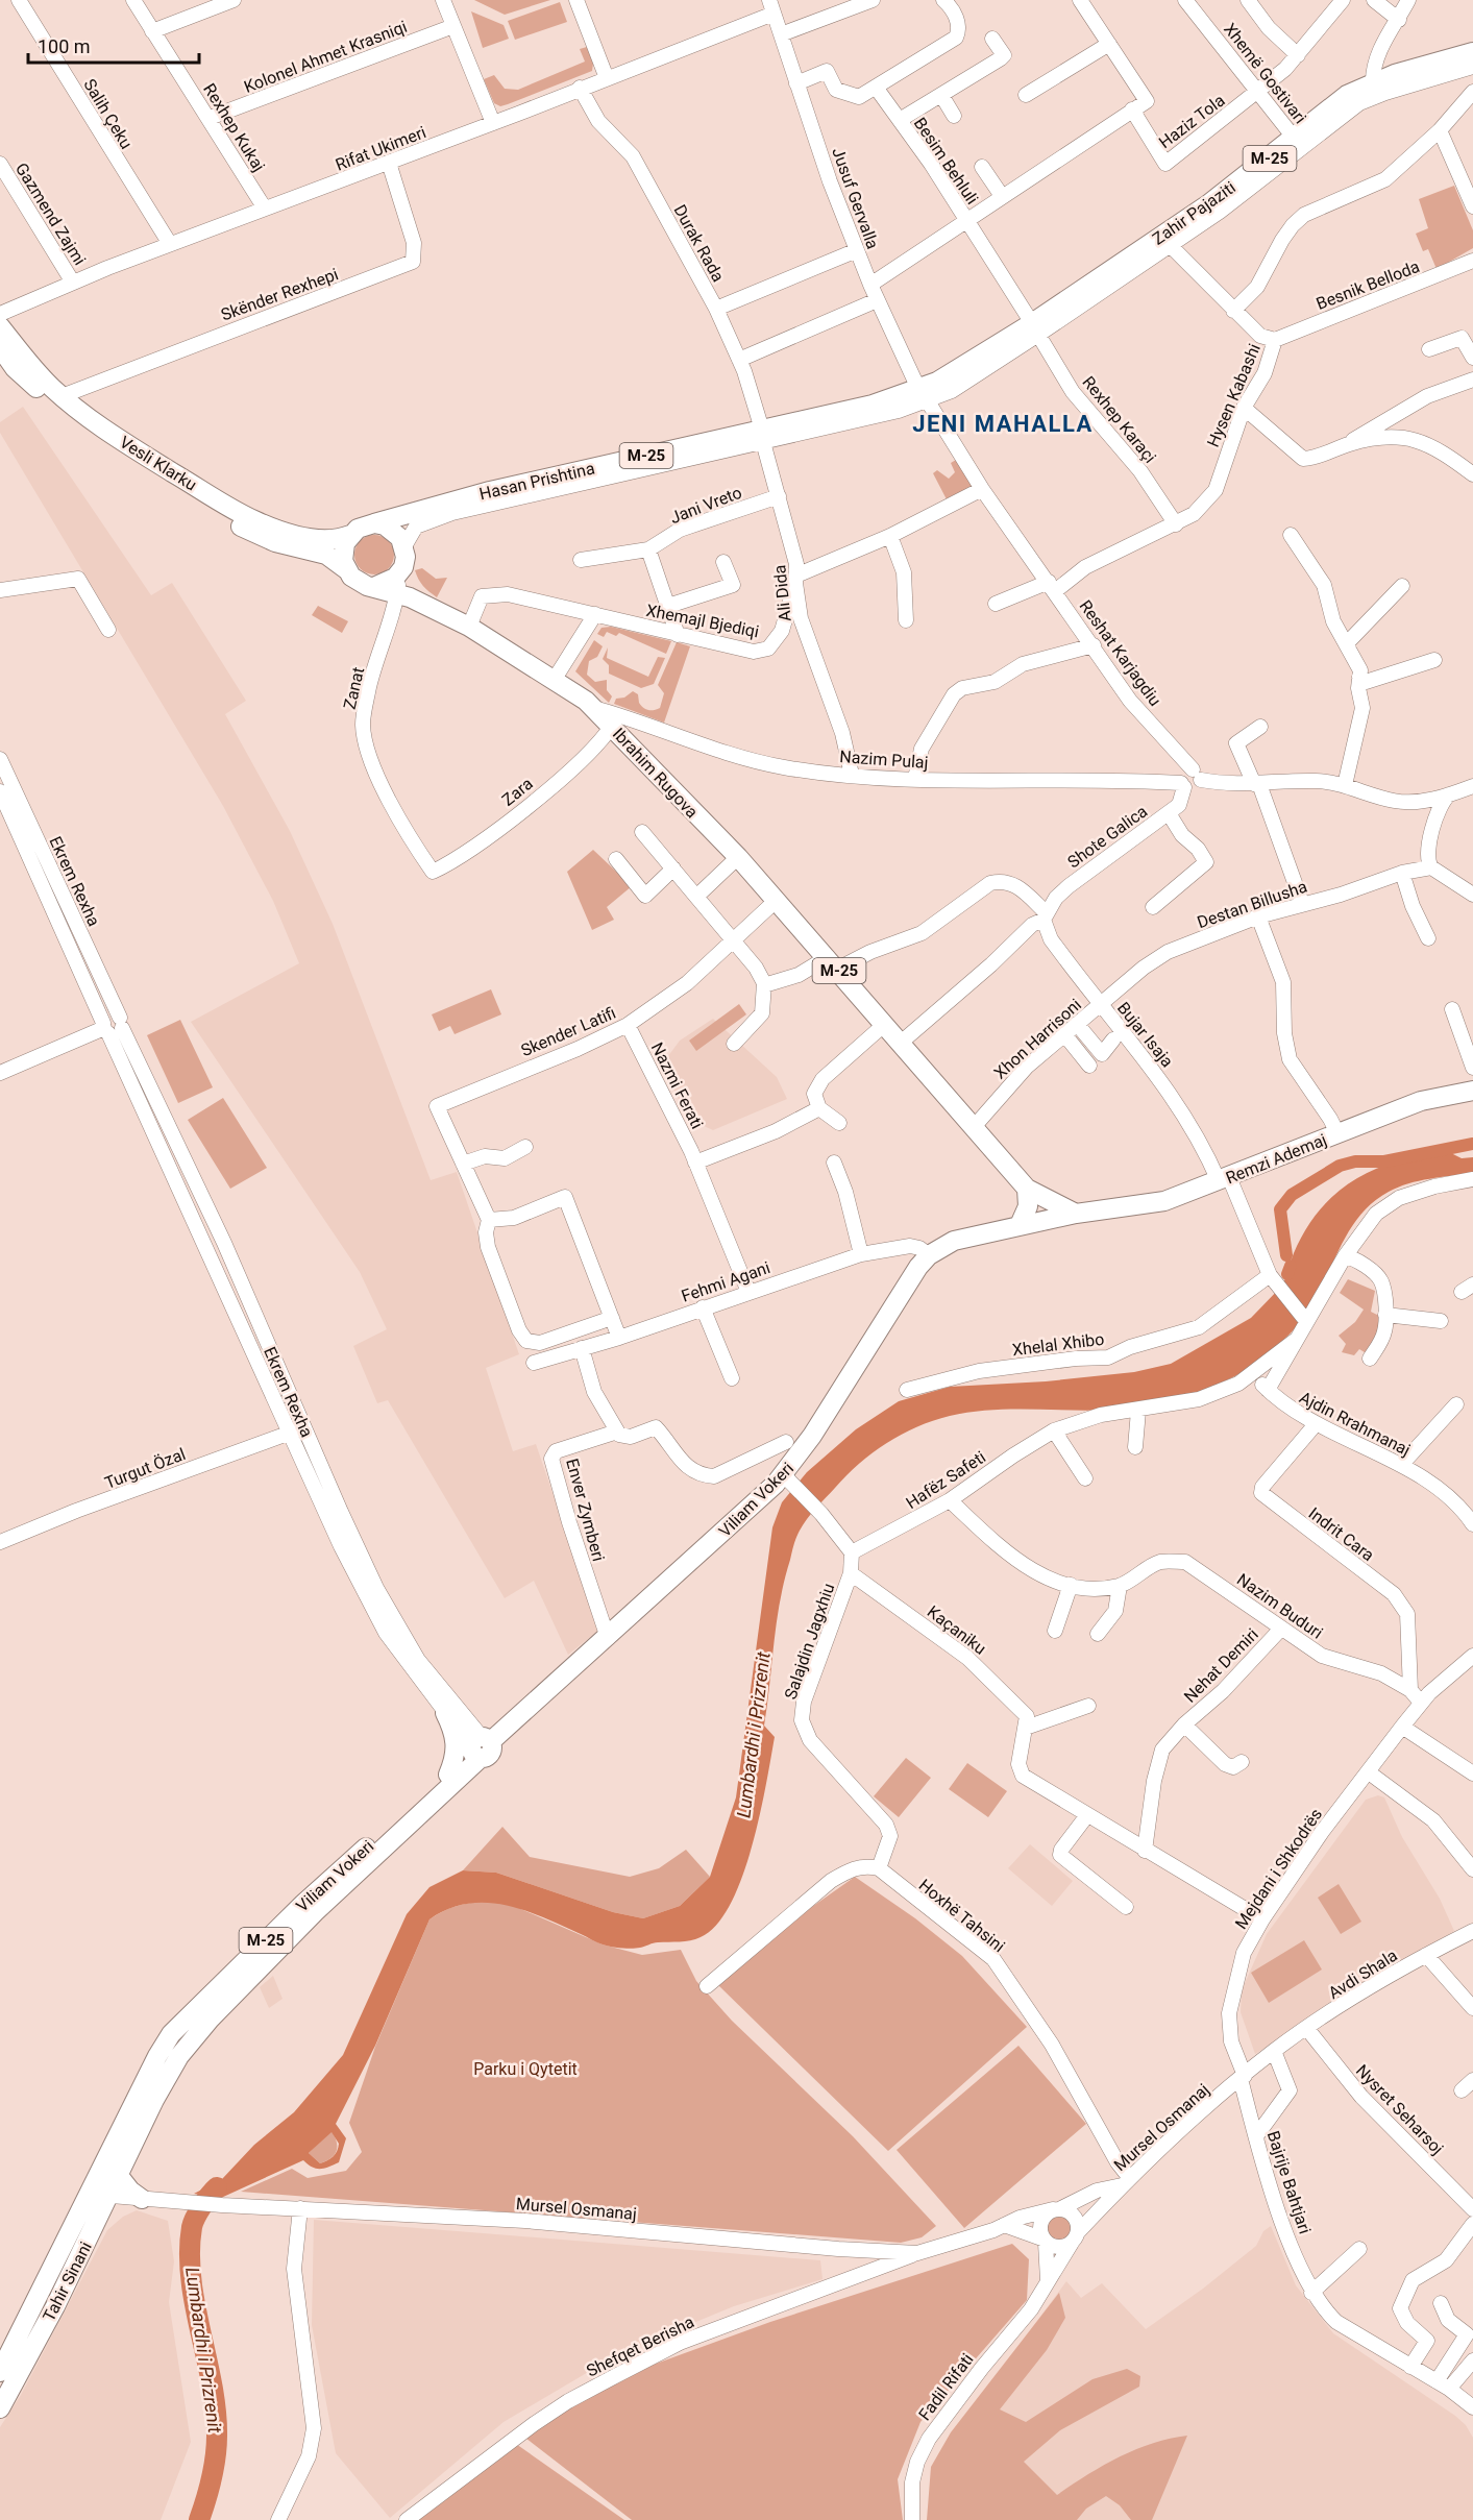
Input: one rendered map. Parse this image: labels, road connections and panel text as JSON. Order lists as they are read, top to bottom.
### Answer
{
  "streets": {
    "main road": [
      "M-25",
      "Zahir Pajaziti",
      "Vesli Klarku",
      "Hasan Prishtina",
      "Ibrahim Rugova",
      "Remzi Ademaj",
      "Viliam Vokeri",
      "Tahir Sinani"
    ],
    "street": [
      "Kolonel Ahmet Krasniqi",
      "Xhemë Gostivari",
      "Salih Çeku",
      "Haziz Tola",
      "Rexhep Kukaj",
      "Rifat Ukimeri",
      "Besim Behluli",
      "Jusuf Gervalla",
      "Gazmend Zajmi",
      "Durak Rada",
      "Besnik Belloda",
      "Skënder Rexhepi",
      "Hysen Kabashi",
      "Rexhep Karaçi",
      "Jani Vreto",
      "Ali Dida",
      "Xhemajl Bjediqi",
      "Reshat Karjagdiu",
      "Zanat",
      "Nazim Pulaj",
      "Zara",
      "Shote Galica",
      "Ekrem Rexha",
      "Destan Billusha",
      "Skender Latifi",
      "Bujar Isaja",
      "Xhon Harrisoni",
      "Nazmi Ferati",
      "Fehmi Agani",
      "Xhelal Xhibo",
      "Ajdin Rrahmanaj",
      "Turgut Özal",
      "Hafëz Safeti",
      "Enver Zymberi",
      "Indrit Cara",
      "Nazim Buduri",
      "Kaçaniku",
      "Salajdin Jagxhiu",
      "Nehat Demiri",
      "Mejdani i Shkodrës",
      "Hoxhë Tahsini",
      "Avdi Shala",
      "Nysret Seharsoj",
      "Mursel Osmanaj",
      "Bajrije Bahtjari",
      "Shefqet Berisha",
      "Fadil Rifati"
    ]
  },
  "crossings": [
    ["Kolonel Ahmet Krasniqi", "Rexhep Kukaj"],
    ["Xhemë Gostivari", "Haziz Tola"],
    ["Xhemë Gostivari", "Zahir Pajaziti"],
    ["Salih Çeku", "Rifat Ukimeri"],
    ["Rexhep Kukaj", "Rifat Ukimeri"],
    ["Rifat Ukimeri", "Jusuf Gervalla"],
    ["Rifat Ukimeri", "Gazmend Zajmi"],
    ["Rifat Ukimeri", "Durak Rada"],
    ["Rifat Ukimeri", "Skënder Rexhepi"],
    ["M-25", "Vesli Klarku"],
    ["M-25", "Hasan Prishtina"],
    ["M-25", "Zanat"],
    ["M-25", "Ibrahim Rugova"],
    ["Besim Behluli", "Zahir Pajaziti"],
    ["Besim Behluli", "Rexhep Karaçi"],
    ["Jusuf Gervalla", "Zahir Pajaziti"],
    ["Jusuf Gervalla", "Hasan Prishtina"],
    ["Jusuf Gervalla", "Reshat Karjagdiu"],
    ["Zahir Pajaziti", "Hysen Kabashi"],
    ["Zahir Pajaziti", "Rexhep Karaçi"],
    ["Zahir Pajaziti", "Hasan Prishtina"],
    ["Zahir Pajaziti", "Reshat Karjagdiu"],
    ["Durak Rada", "Hasan Prishtina"],
    ["Durak Rada", "Ali Dida"],
    ["Besnik Belloda", "Hysen Kabashi"],
    ["Skënder Rexhepi", "Vesli Klarku"],
    ["Hysen Kabashi", "Rexhep Karaçi"],
    ["Hysen Kabashi", "Reshat Karjagdiu"],
    ["Vesli Klarku", "Hasan Prishtina"],
    ["Vesli Klarku", "Zanat"],
    ["Vesli Klarku", "Ibrahim Rugova"],
    ["Hasan Prishtina", "Ali Dida"],
    ["Hasan Prishtina", "Reshat Karjagdiu"],
    ["Hasan Prishtina", "Zanat"],
    ["Hasan Prishtina", "Ibrahim Rugova"],
    ["Jani Vreto", "Ali Dida"],
    ["Ali Dida", "Xhemajl Bjediqi"],
    ["Ali Dida", "Nazim Pulaj"],
    ["Xhemajl Bjediqi", "Ibrahim Rugova"],
    ["Zanat", "Ibrahim Rugova"],
    ["Zanat", "Zara"],
    ["Nazim Pulaj", "Ibrahim Rugova"],
    ["Nazim Pulaj", "Shote Galica"],
    ["Ibrahim Rugova", "Zara"],
    ["Ibrahim Rugova", "Shote Galica"],
    ["Ibrahim Rugova", "Skender Latifi"],
    ["Ibrahim Rugova", "Xhon Harrisoni"],
    ["Ibrahim Rugova", "Remzi Ademaj"],
    ["Ibrahim Rugova", "Viliam Vokeri"],
    ["Shote Galica", "Bujar Isaja"],
    ["Ekrem Rexha", "Turgut Özal"],
    ["Ekrem Rexha", "Viliam Vokeri"],
    ["Destan Billusha", "Bujar Isaja"],
    ["Destan Billusha", "Xhon Harrisoni"],
    ["Skender Latifi", "Nazmi Ferati"],
    ["Bujar Isaja", "Xhon Harrisoni"],
    ["Bujar Isaja", "Remzi Ademaj"],
    ["Nazmi Ferati", "Fehmi Agani"],
    ["Remzi Ademaj", "Viliam Vokeri"],
    ["Fehmi Agani", "Viliam Vokeri"],
    ["Ajdin Rrahmanaj", "Hafëz Safeti"],
    ["Ajdin Rrahmanaj", "Indrit Cara"],
    ["Hafëz Safeti", "Salajdin Jagxhiu"],
    ["Viliam Vokeri", "Enver Zymberi"],
    ["Viliam Vokeri", "Tahir Sinani"],
    ["Indrit Cara", "Nazim Buduri"],
    ["Nazim Buduri", "Nehat Demiri"],
    ["Nazim Buduri", "Mejdani i Shkodrës"],
    ["Kaçaniku", "Salajdin Jagxhiu"],
    ["Salajdin Jagxhiu", "Hoxhë Tahsini"],
    ["Mejdani i Shkodrës", "Avdi Shala"],
    ["Mejdani i Shkodrës", "Mursel Osmanaj"],
    ["Mejdani i Shkodrës", "Bajrije Bahtjari"],
    ["Hoxhë Tahsini", "Mursel Osmanaj"],
    ["Hoxhë Tahsini", "Fadil Rifati"],
    ["Avdi Shala", "Nysret Seharsoj"],
    ["Avdi Shala", "Mursel Osmanaj"],
    ["Avdi Shala", "Bajrije Bahtjari"],
    ["Mursel Osmanaj", "Bajrije Bahtjari"],
    ["Mursel Osmanaj", "Tahir Sinani"],
    ["Mursel Osmanaj", "Shefqet Berisha"],
    ["Mursel Osmanaj", "Fadil Rifati"]
  ],
  "districts": ["JENI MAHALLA"],
  "water": ["Lumbardhi i Prizrenit"],
  "parks": ["Parku i Qytetit"],
  "scale_bar": "100 m"
}
